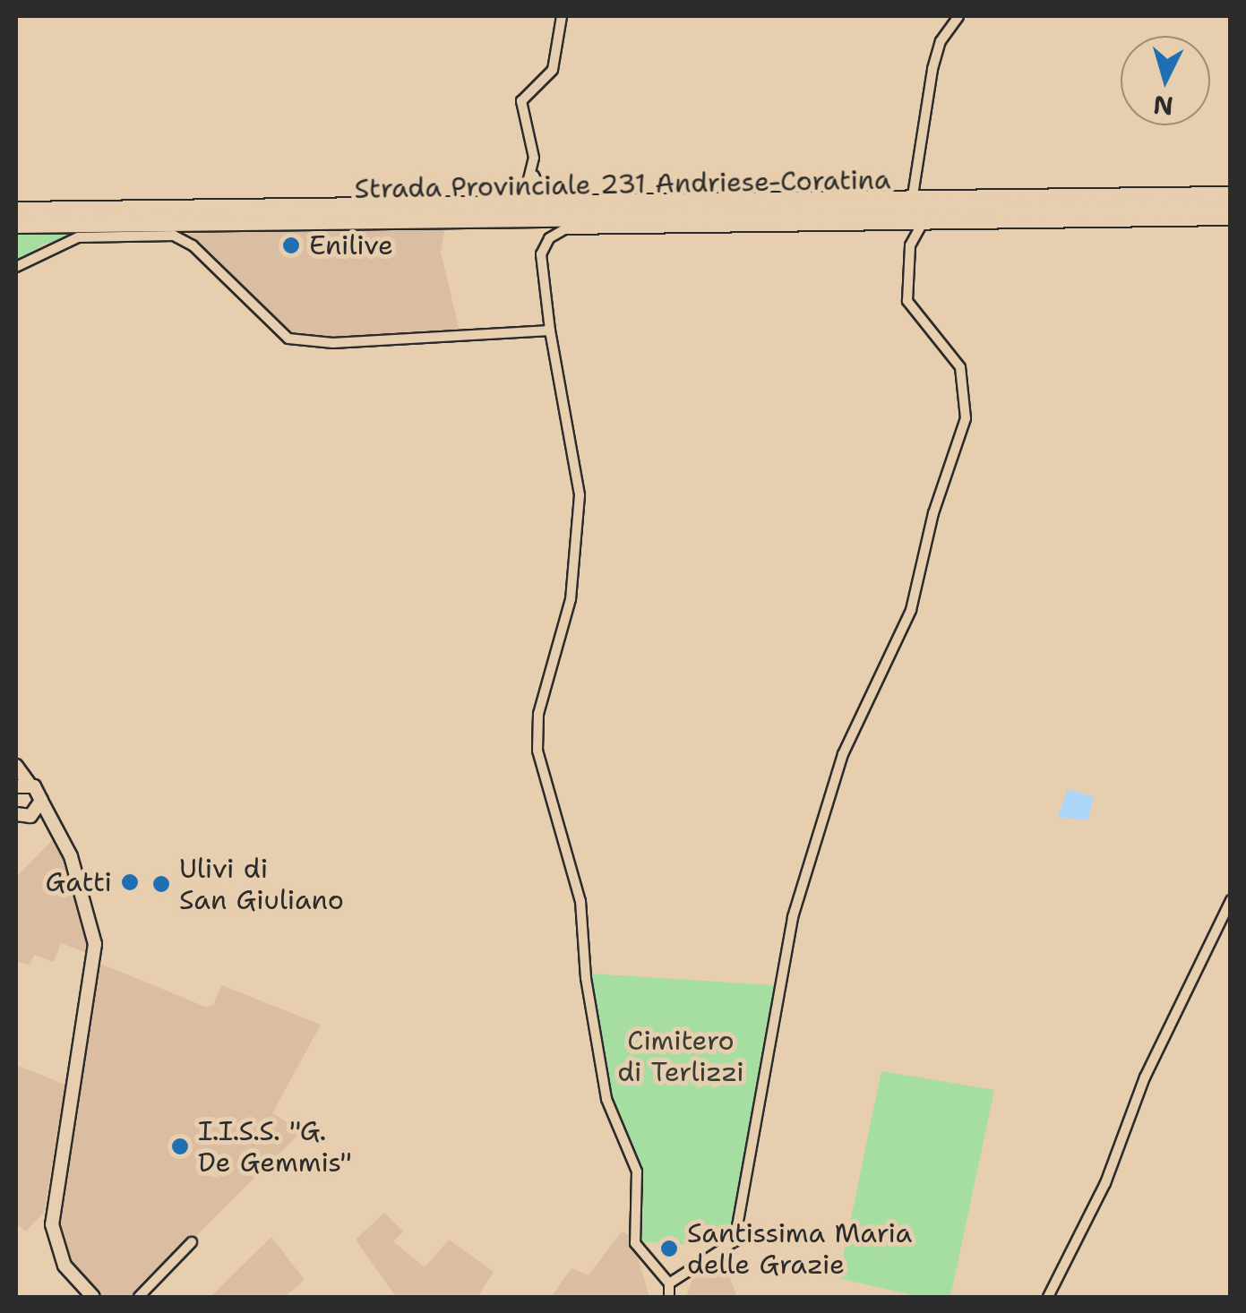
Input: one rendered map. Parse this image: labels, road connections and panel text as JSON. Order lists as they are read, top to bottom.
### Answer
{
  "streets": {
    "highway": ["Strada Provinciale 231 Andriese-Coratina"]
  },
  "parks": ["Cimitero di Terlizzi"],
  "places": [
    "Enilive",
    "Gatti",
    "Ulivi di San Giuliano",
    "I.I.S.S. \"G. De Gemmis\"",
    "Santissima Maria delle Grazie"
  ],
  "north": "bottom"
}
